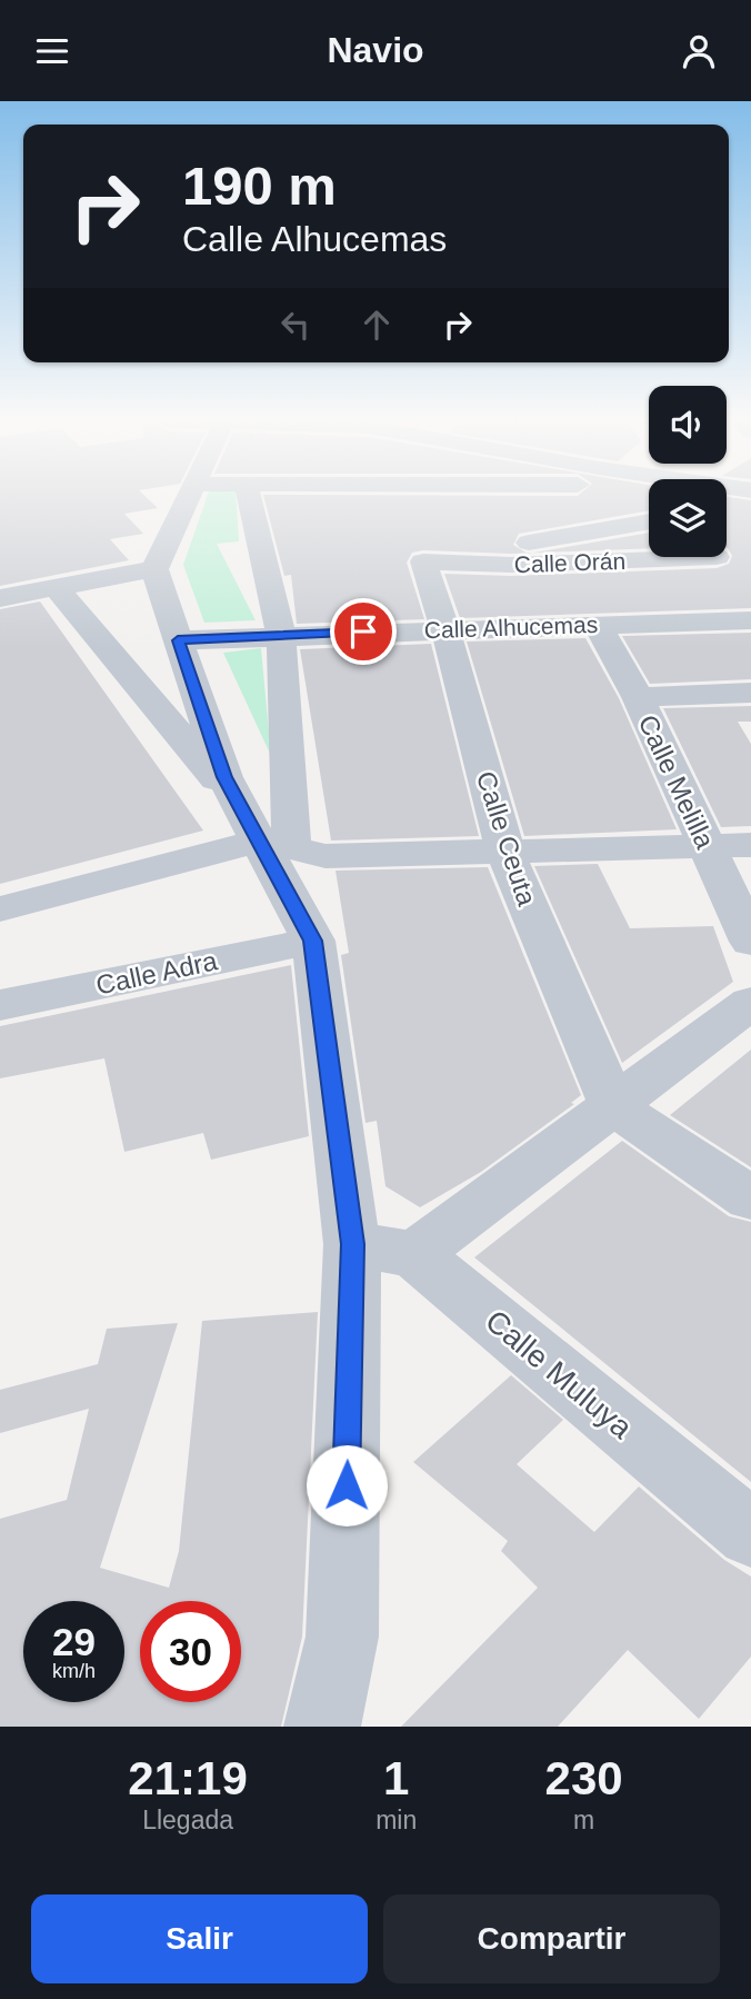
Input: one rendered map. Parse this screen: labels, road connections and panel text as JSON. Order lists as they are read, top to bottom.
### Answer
{
  "streets": {
    "street": [
      "Calle Orán",
      "Calle Alhucemas",
      "Calle Melilla",
      "Calle Ceuta",
      "Calle Adra",
      "Calle Muluya"
    ]
  },
  "crossings": [
    ["Calle Orán", "Calle Ceuta"],
    ["Calle Alhucemas", "Calle Melilla"],
    ["Calle Alhucemas", "Calle Ceuta"]
  ],
  "page": {
    "header": "Navio",
    "turn": ["190 m", "Calle Alhucemas"],
    "speed": "29 km/h",
    "limit": "30",
    "eta": [
      "21:19",
      "Llegada",
      "1",
      "min",
      "230",
      "m"
    ],
    "buttons": ["Salir", "Compartir"]
  }
}
